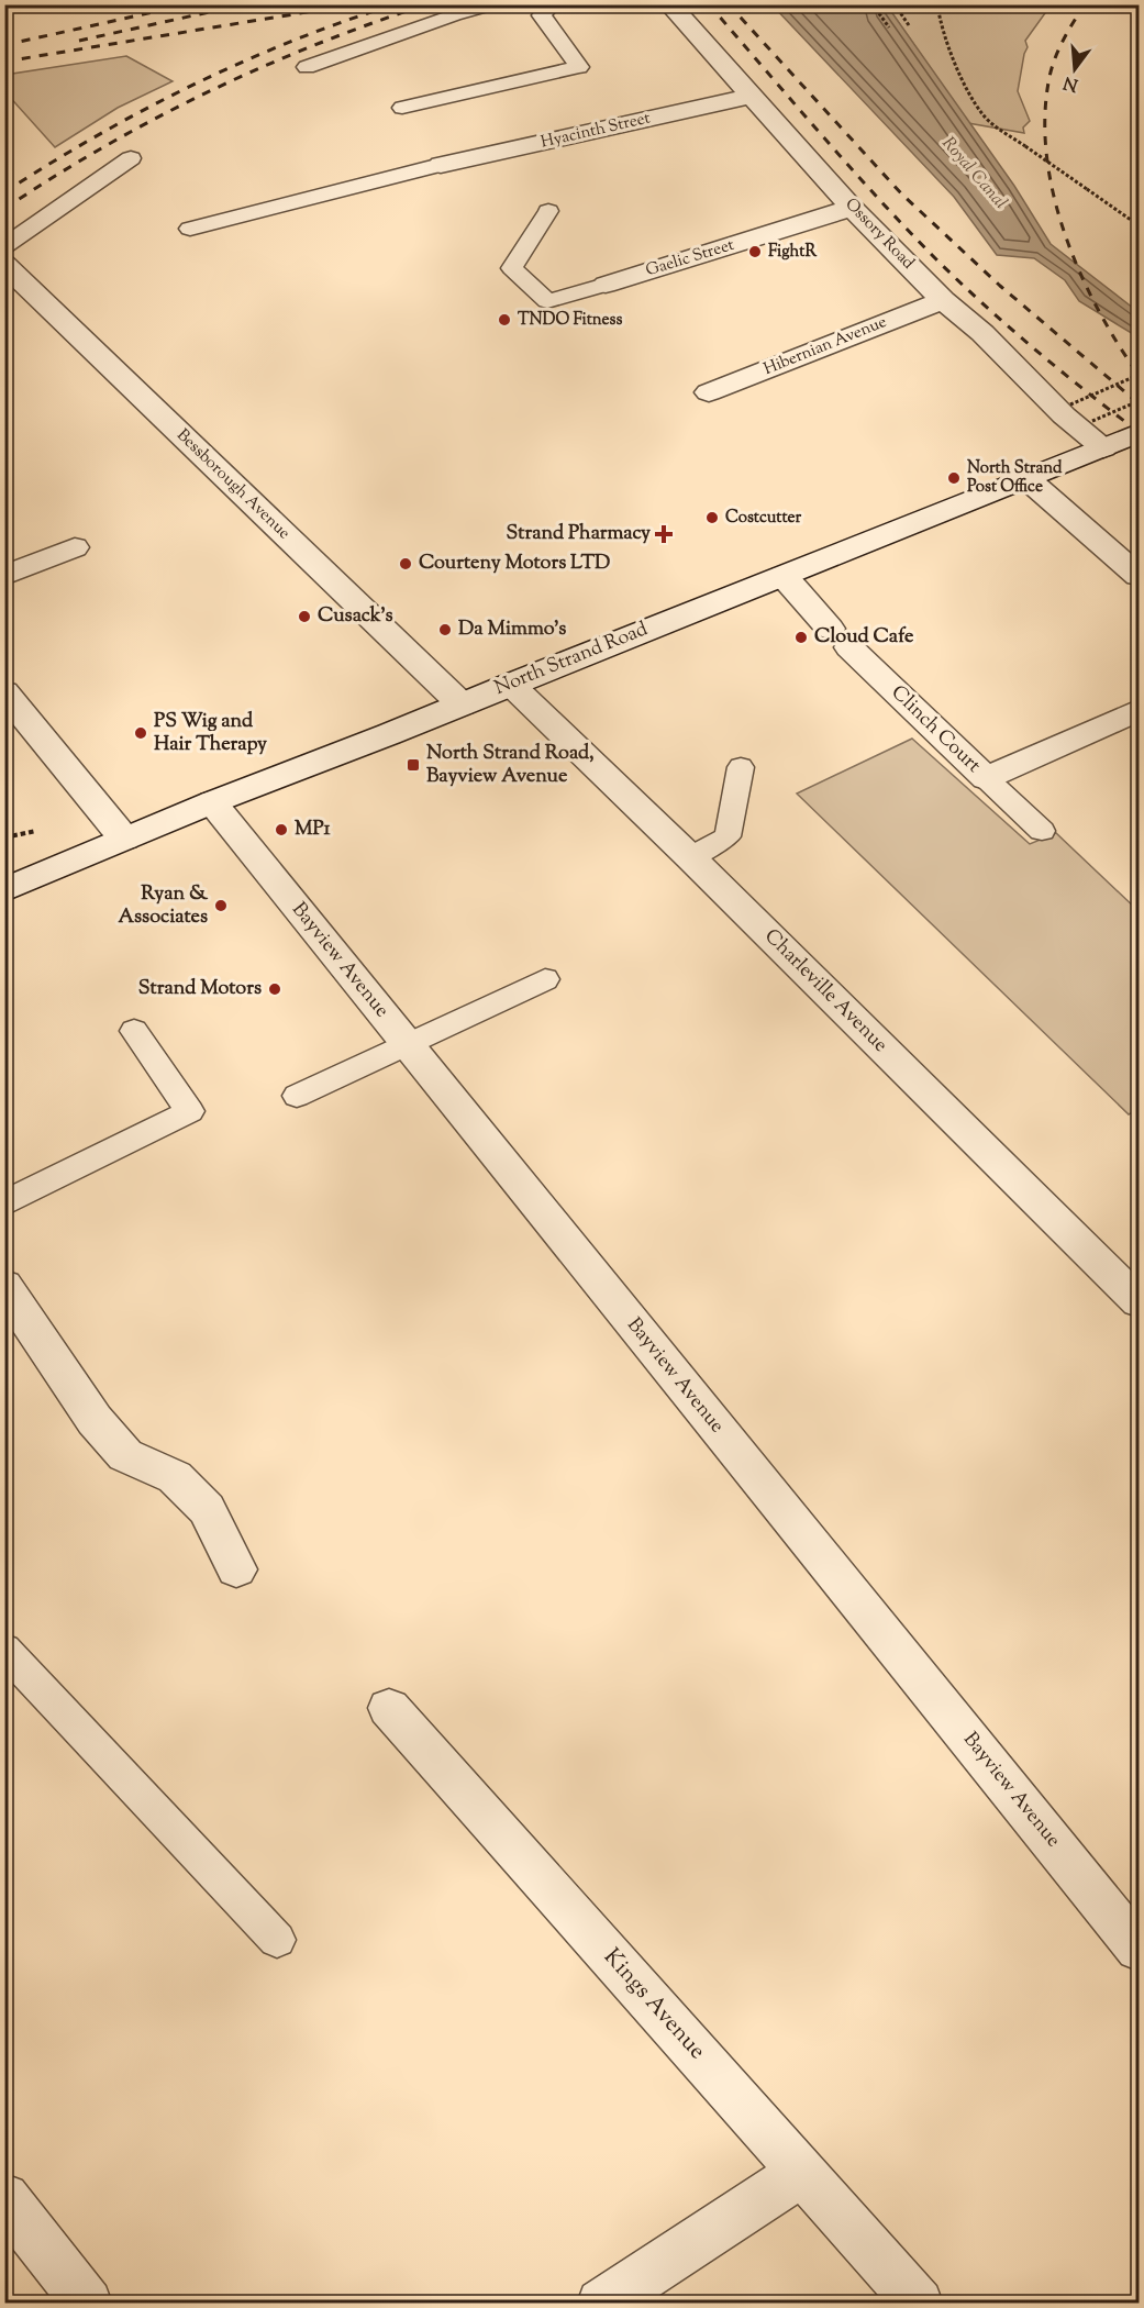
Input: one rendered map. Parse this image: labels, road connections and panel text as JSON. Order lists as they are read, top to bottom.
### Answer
{
  "streets": {
    "street": [
      "Hyacinth Street",
      "Ossory Road",
      "Gaelic Street",
      "Hibernian Avenue",
      "Bessborough Avenue",
      "North Strand Road",
      "Clinch Court",
      "Bayview Avenue",
      "Charleville Avenue",
      "Kings Avenue"
    ]
  },
  "crossings": [
    ["Hyacinth Street", "Ossory Road"],
    ["Ossory Road", "Gaelic Street"],
    ["Ossory Road", "Hibernian Avenue"],
    ["Ossory Road", "North Strand Road"],
    ["Bessborough Avenue", "North Strand Road"],
    ["North Strand Road", "Clinch Court"],
    ["North Strand Road", "Bayview Avenue"],
    ["North Strand Road", "Charleville Avenue"]
  ],
  "water": ["Royal Canal"],
  "places": {
    "other": [
      "FightR",
      "TNDO Fitness",
      "North Strand Post Office",
      "Costcutter",
      "Courteny Motors LTD",
      "Cusack’s",
      "Da Mimmo's",
      "Cloud Cafe",
      "PS Wig and Hair Therapy",
      "MP1",
      "Ryan & Associates",
      "Strand Motors"
    ],
    "health": ["Strand Pharmacy"],
    "transit": ["North Strand Road, Bayview Avenue"]
  },
  "north": "bottom"
}
